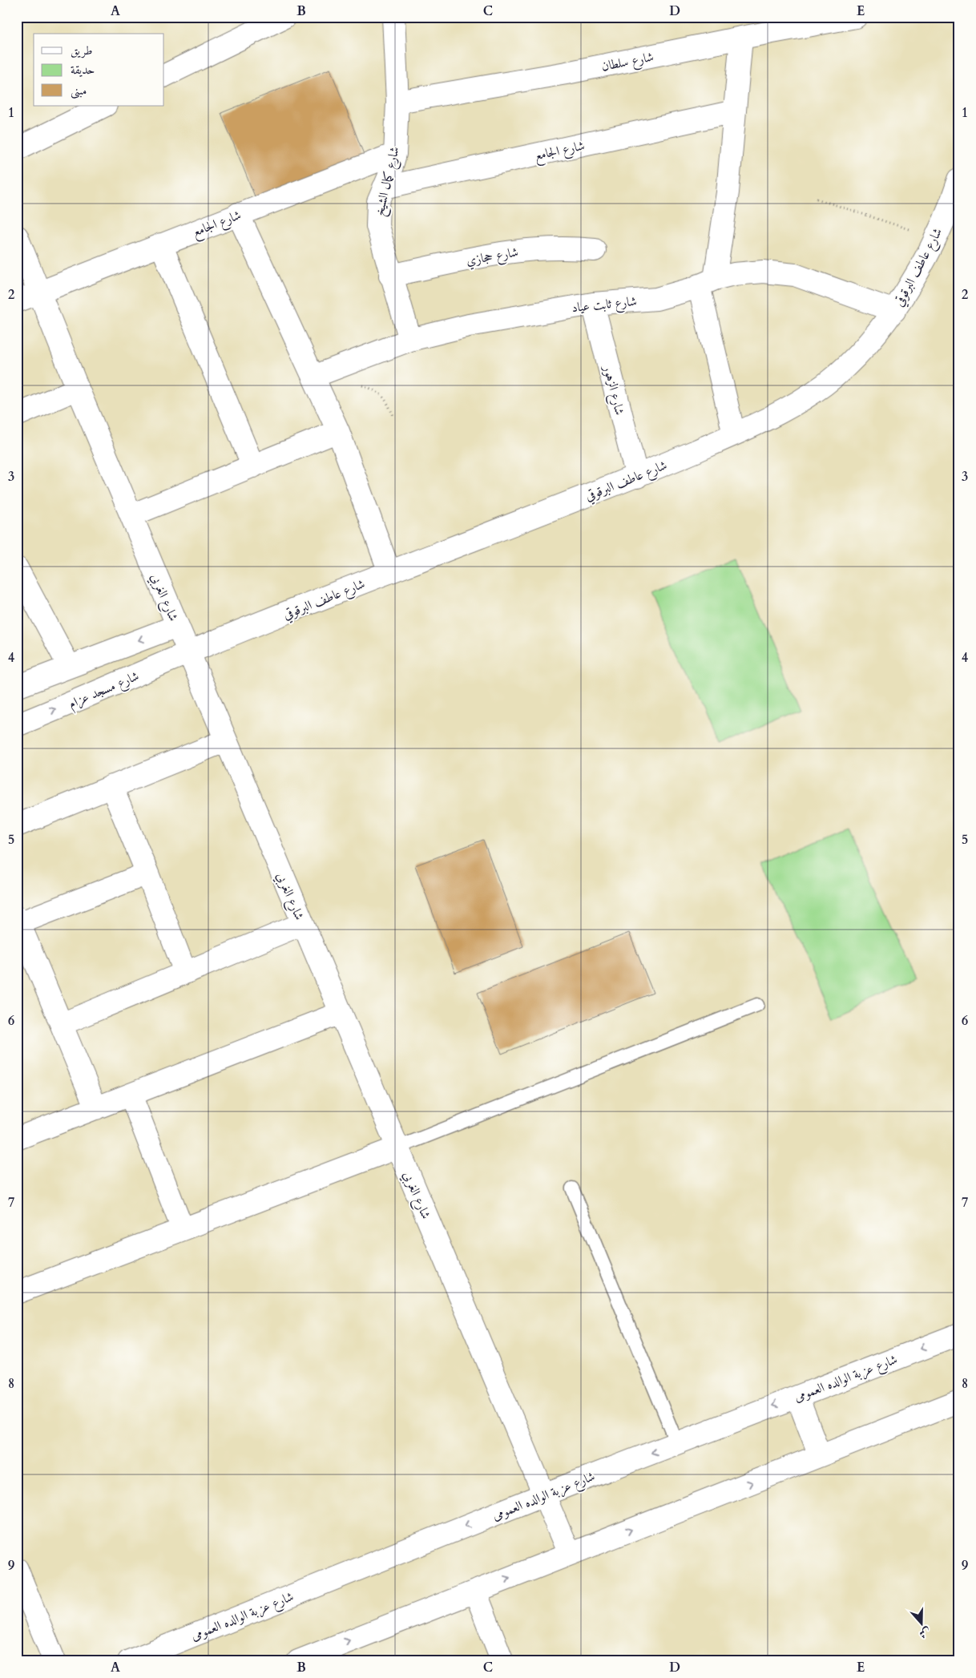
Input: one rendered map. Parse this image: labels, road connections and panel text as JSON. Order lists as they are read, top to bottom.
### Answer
{
  "streets": {
    "street": [
      "شارع سلطان",
      "شارع الجامع",
      "شارع كمال الشيخ",
      "شارع حجازي",
      "شارع عاطف البرقوقي",
      "شارع ثابت عياد",
      "شارع الزهور",
      "شارع الغربي",
      "شارع مسجد عزام",
      "شارع عزبة الوالده العمومى"
    ]
  },
  "crossings": [
    ["شارع سلطان", "شارع كمال الشيخ"],
    ["شارع الجامع", "شارع كمال الشيخ"],
    ["شارع الجامع", "شارع الغربي"],
    ["شارع كمال الشيخ", "شارع حجازي"],
    ["شارع كمال الشيخ", "شارع ثابت عياد"],
    ["شارع عاطف البرقوقي", "شارع ثابت عياد"],
    ["شارع عاطف البرقوقي", "شارع الزهور"],
    ["شارع عاطف البرقوقي", "شارع الغربي"],
    ["شارع عاطف البرقوقي", "شارع مسجد عزام"],
    ["شارع ثابت عياد", "شارع الزهور"],
    ["شارع الغربي", "شارع مسجد عزام"],
    ["شارع الغربي", "شارع عزبة الوالده العمومى"]
  ],
  "legend": ["طريق", "حديقة", "مبنى"],
  "north": "bottom",
  "grid": {
    "columns": [
      "A",
      "B",
      "C",
      "D",
      "E"
    ],
    "rows": [
      "1",
      "2",
      "3",
      "4",
      "5",
      "6",
      "7",
      "8",
      "9"
    ]
  }
}
